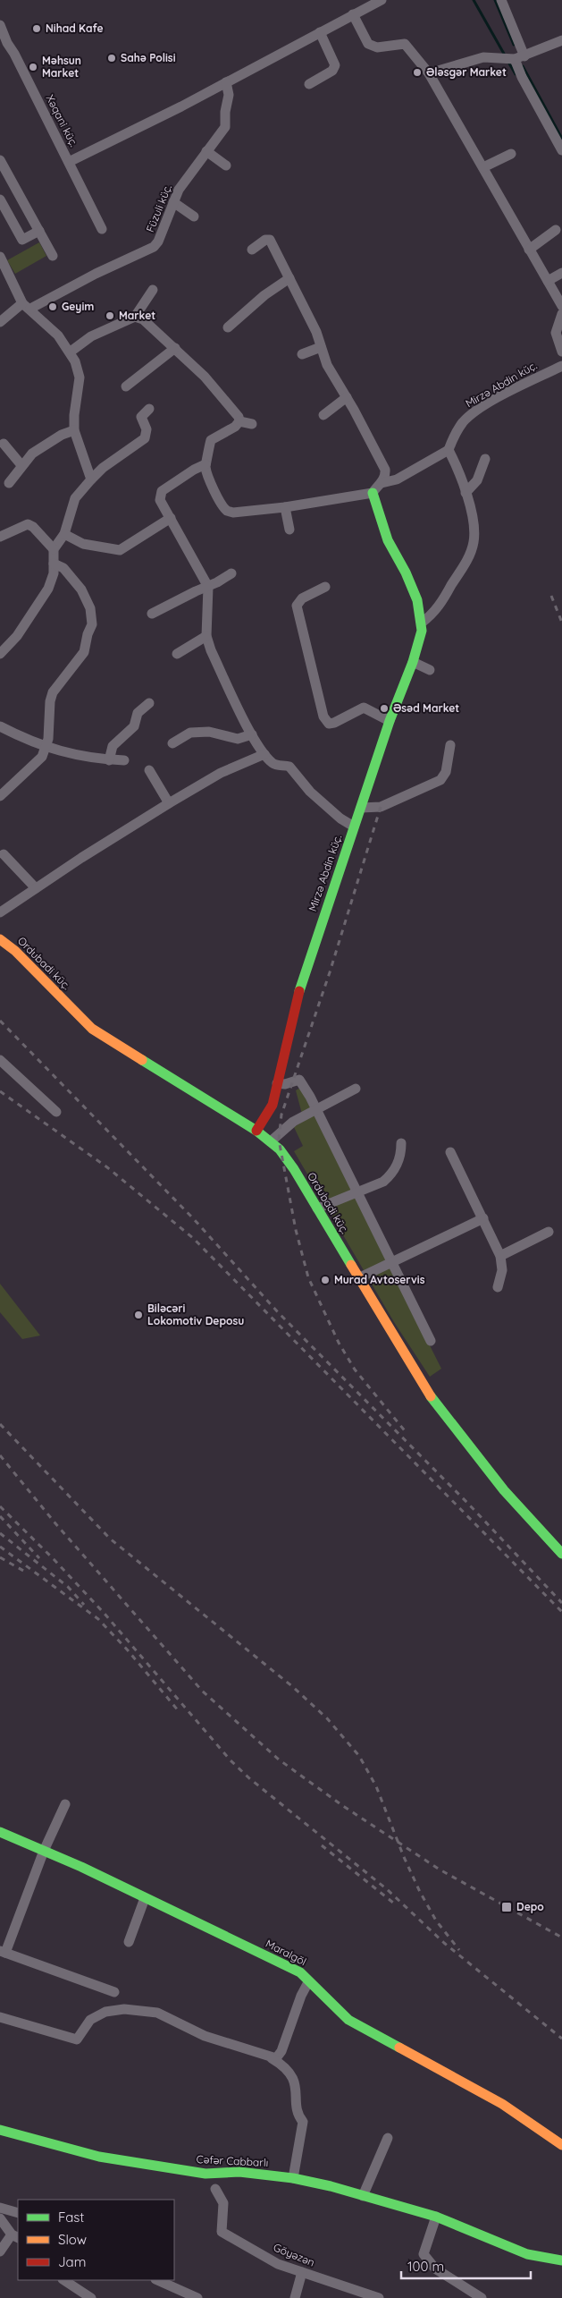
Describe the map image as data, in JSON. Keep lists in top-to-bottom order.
{
  "streets": {
    "street": [
      "Xəqani küç.",
      "Füzuli küç.",
      "Mirzə Abdin küç.",
      "Ordubadi küç.",
      "Maralgöl",
      "Cəfər Cabbarlı",
      "Göyəzən"
    ]
  },
  "crossings": [
    ["Mirzə Abdin küç.", "Ordubadi küç."]
  ],
  "places": {
    "other": [
      "Nihad Kafe",
      "Sahə Polisi",
      "Məhsun Market",
      "Ələsgər Market",
      "Geyim",
      "Market",
      "Əsəd Market",
      "Murad Avtoservis",
      "Biləcəri Lokomotiv Deposu"
    ],
    "transit": ["Depo"]
  },
  "legend": ["Fast", "Slow", "Jam"],
  "scale_bar": "100 m"
}
